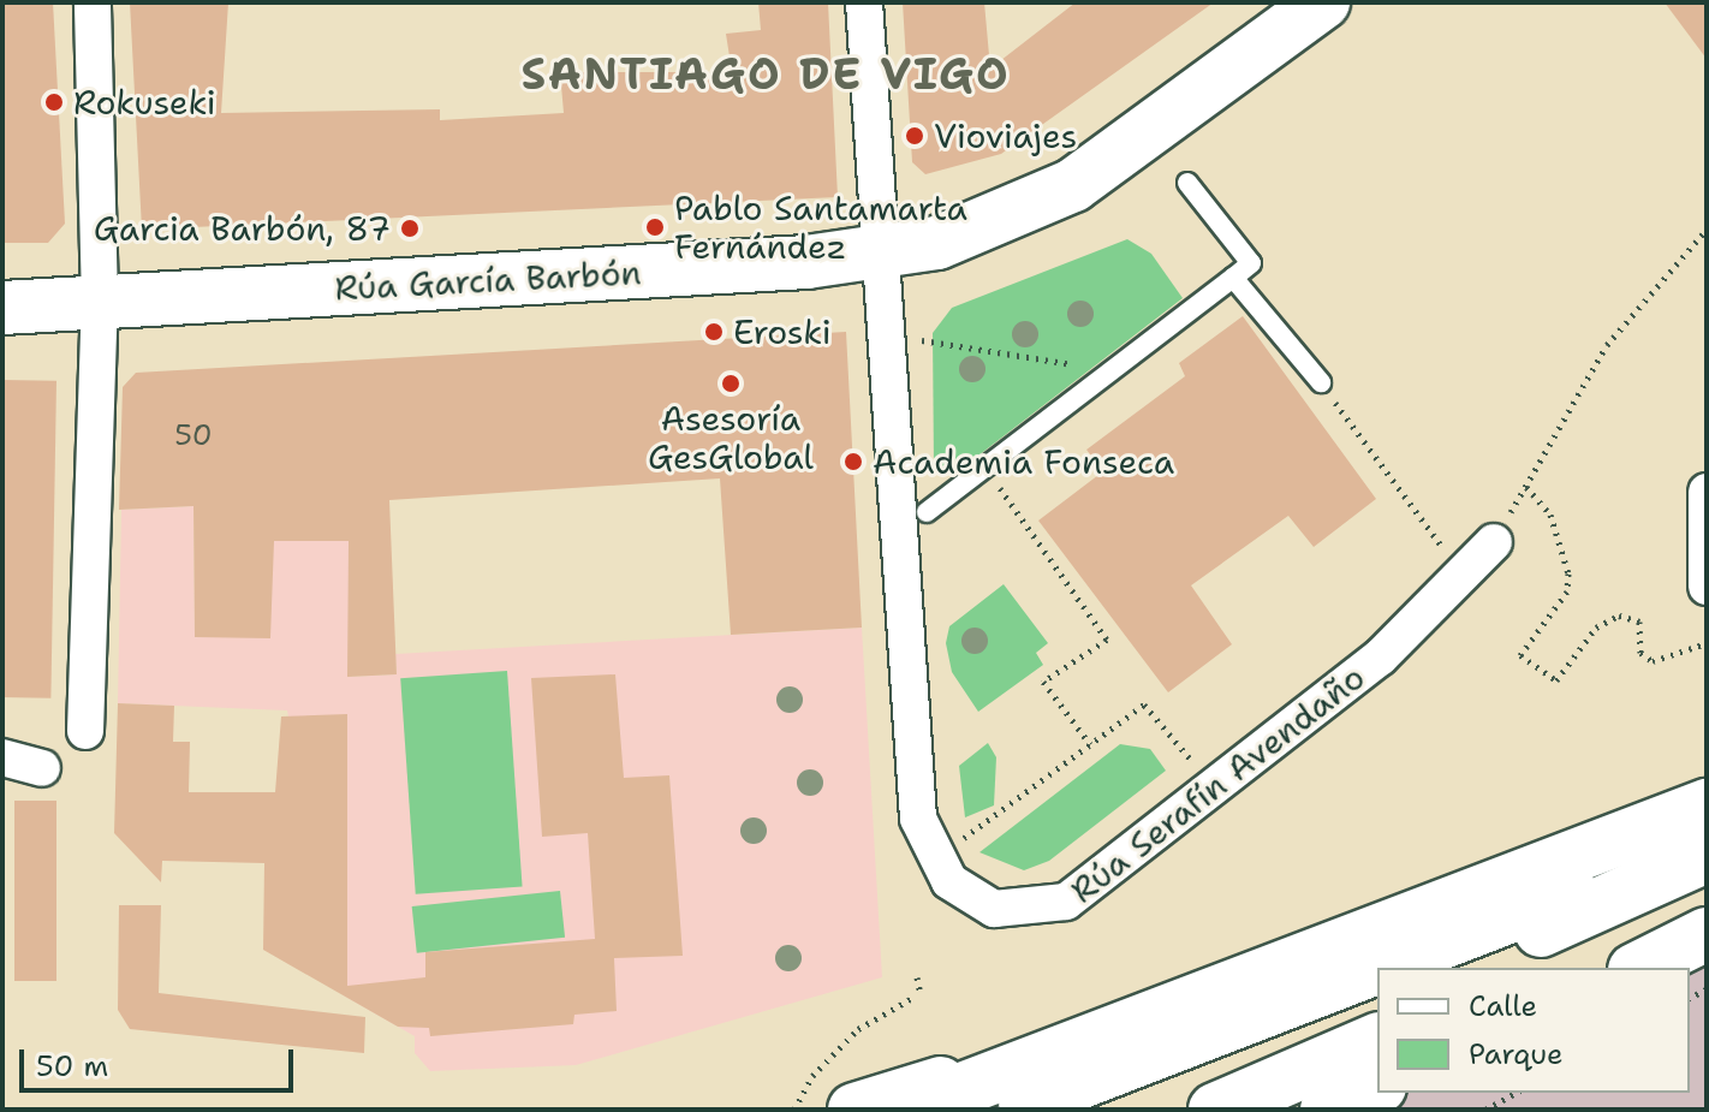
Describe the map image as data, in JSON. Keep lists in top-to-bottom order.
{
  "streets": {
    "main road": ["Rúa García Barbón"],
    "street": ["Rúa Serafín Avendaño"]
  },
  "crossings": [
    ["Rúa García Barbón", "Rúa Serafín Avendaño"]
  ],
  "districts": ["SANTIAGO DE VIGO"],
  "places": [
    "Rokuseki",
    "Vioviajes",
    "Pablo Santamarta Fernández",
    "Garcia Barbón, 87",
    "Eroski",
    "Asesoría GesGlobal",
    "Academia Fonseca"
  ],
  "house_numbers": ["50"],
  "legend": ["Calle", "Parque"],
  "scale_bar": "50 m"
}
